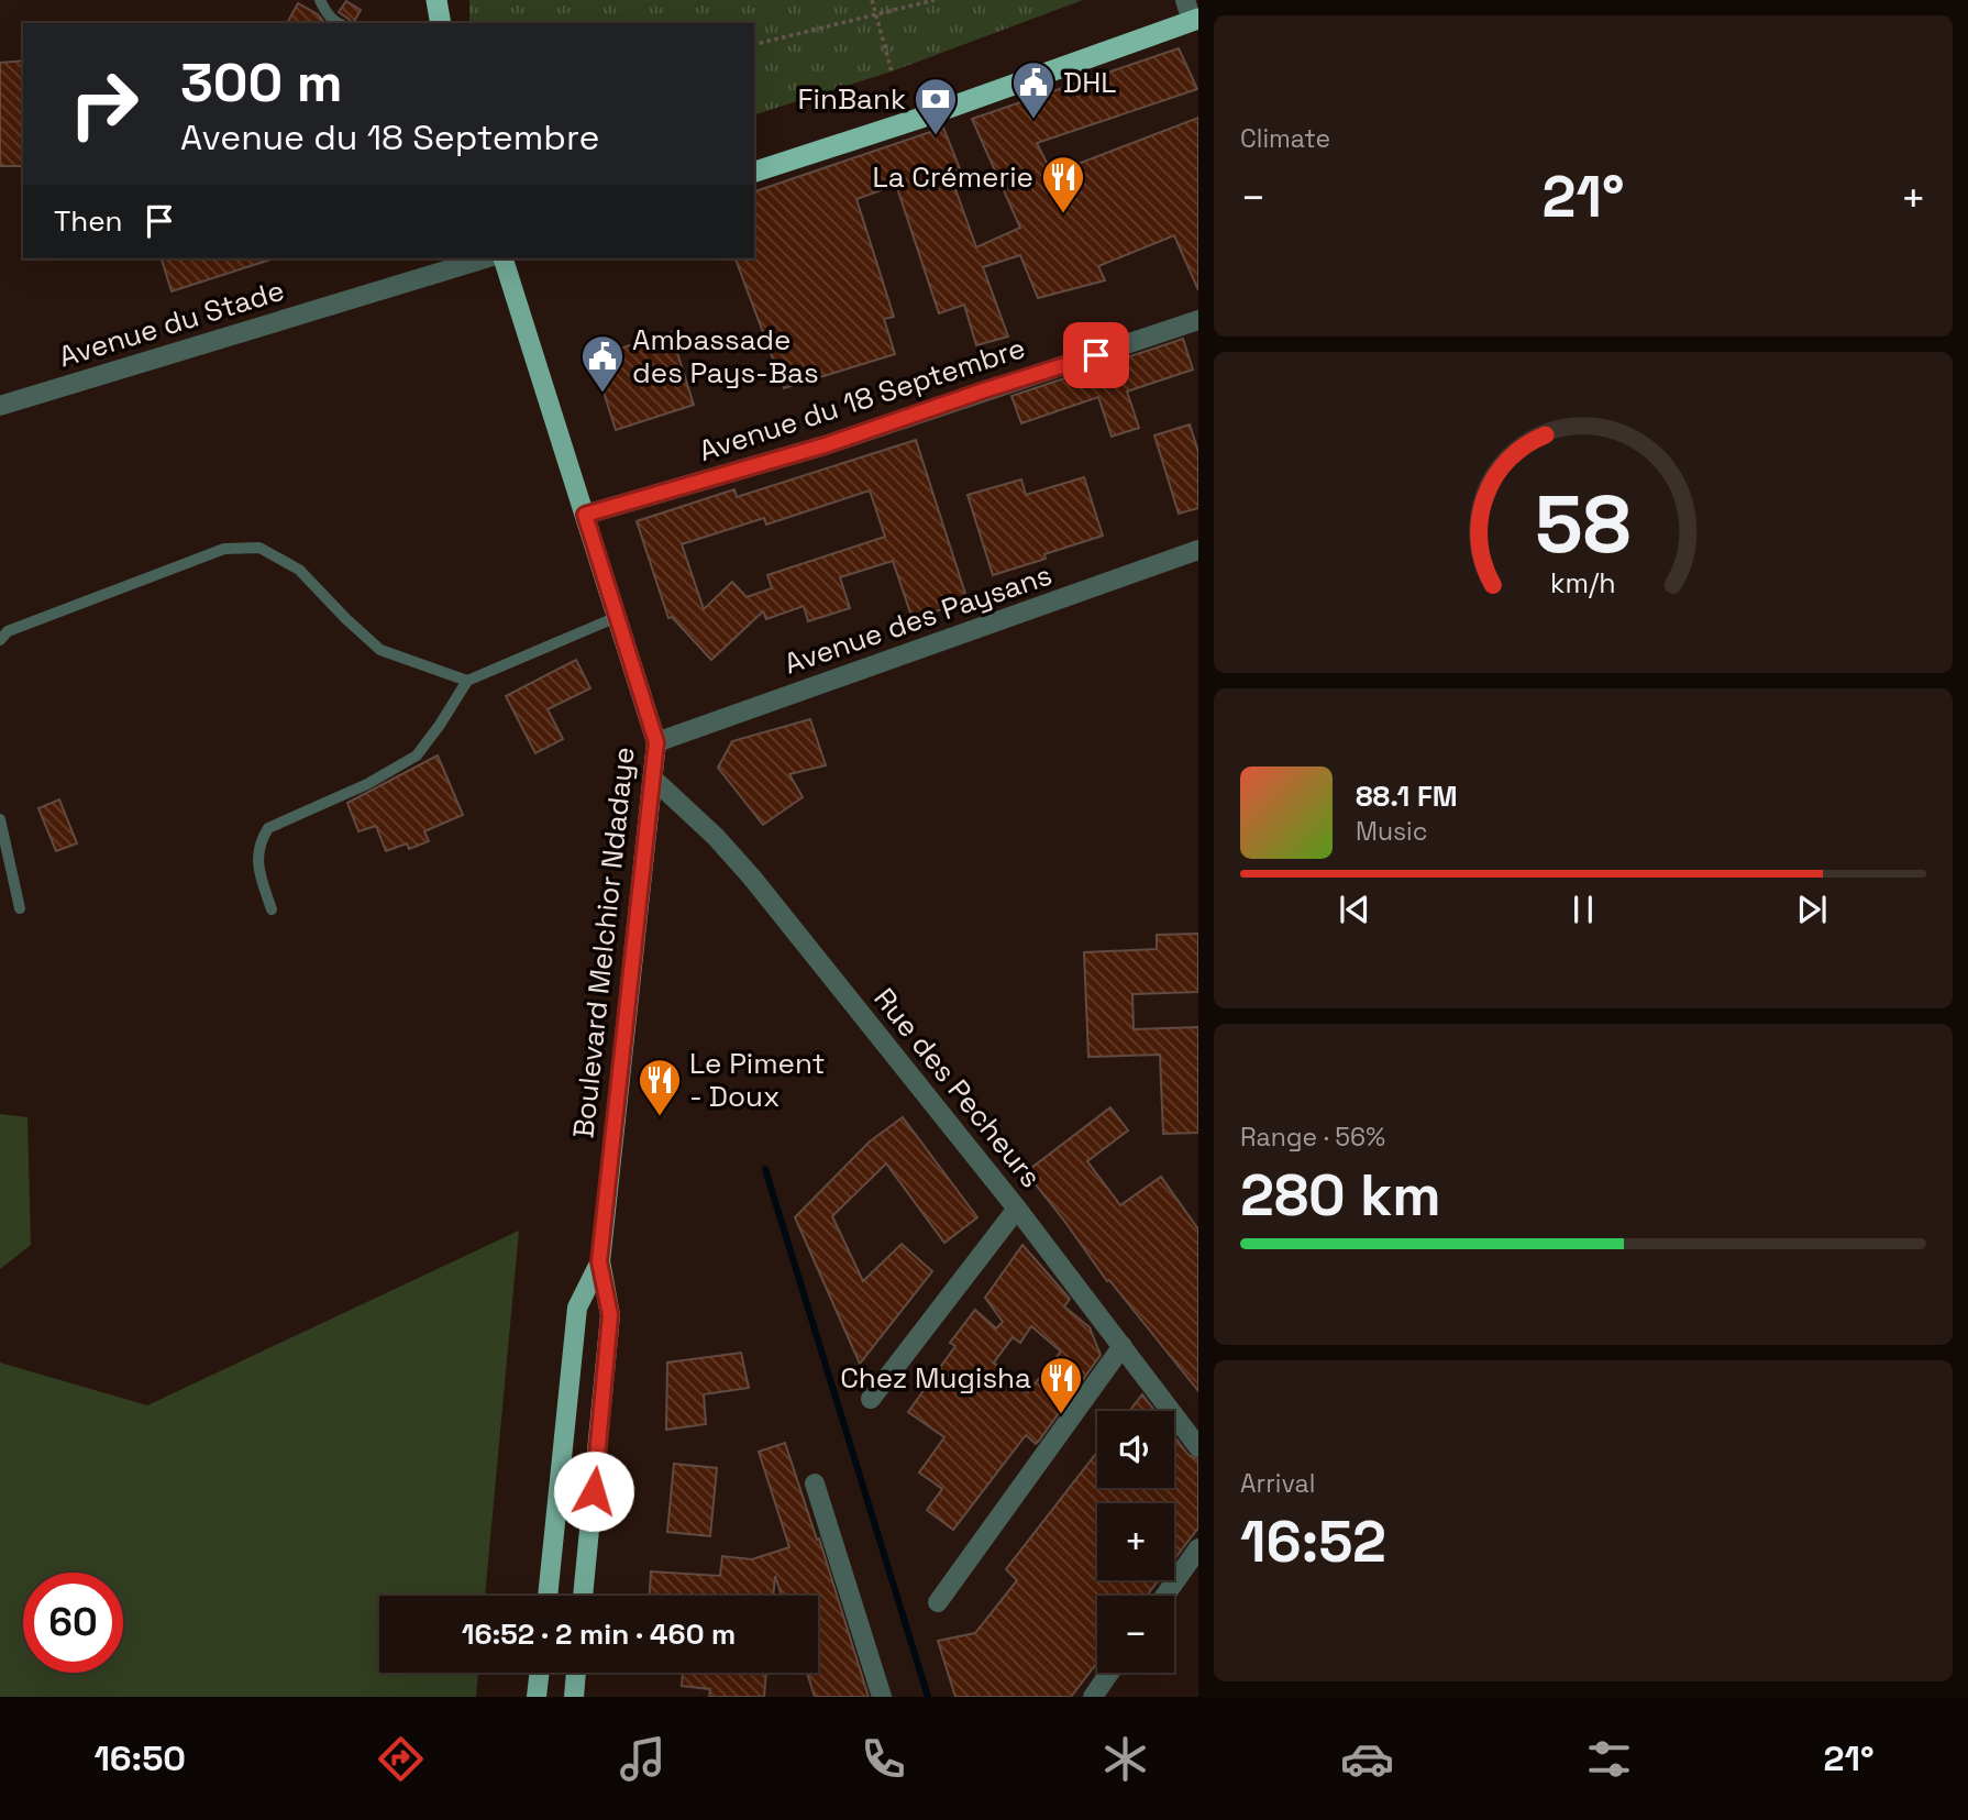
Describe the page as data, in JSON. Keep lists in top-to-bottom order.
{
  "streets": {
    "main road": ["Boulevard Melchior Ndadaye"],
    "street": [
      "Avenue du Stade",
      "Avenue du 18 Septembre",
      "Avenue des Paysans",
      "Rue des Pecheurs"
    ]
  },
  "crossings": [
    ["Avenue du 18 Septembre", "Boulevard Melchior Ndadaye"],
    ["Avenue des Paysans", "Boulevard Melchior Ndadaye"],
    ["Boulevard Melchior Ndadaye", "Rue des Pecheurs"]
  ],
  "places": {
    "public building": ["DHL", "Ambassade des Pays-Bas"],
    "bank": ["FinBank"],
    "restaurant": ["La Crémerie", "Le Piment - Doux", "Chez Mugisha"]
  },
  "page": {
    "tile": [
      "Climate",
      ["Range · 56%", "280 km"],
      ["Arrival", "16:52"]
    ],
    "turn": ["300 m", "Avenue du 18 Septembre"],
    "heat": ["−", "21°", "+"],
    "then": "Then",
    "song": ["88.1 FM", "Music"],
    "map_buttons": ["+", "−"],
    "limit": "60",
    "trip": "16:52 · 2 min · 460 m",
    "tabs": ["16:50", "21°"],
    "gauge": ["58", "km/h"]
  }
}
